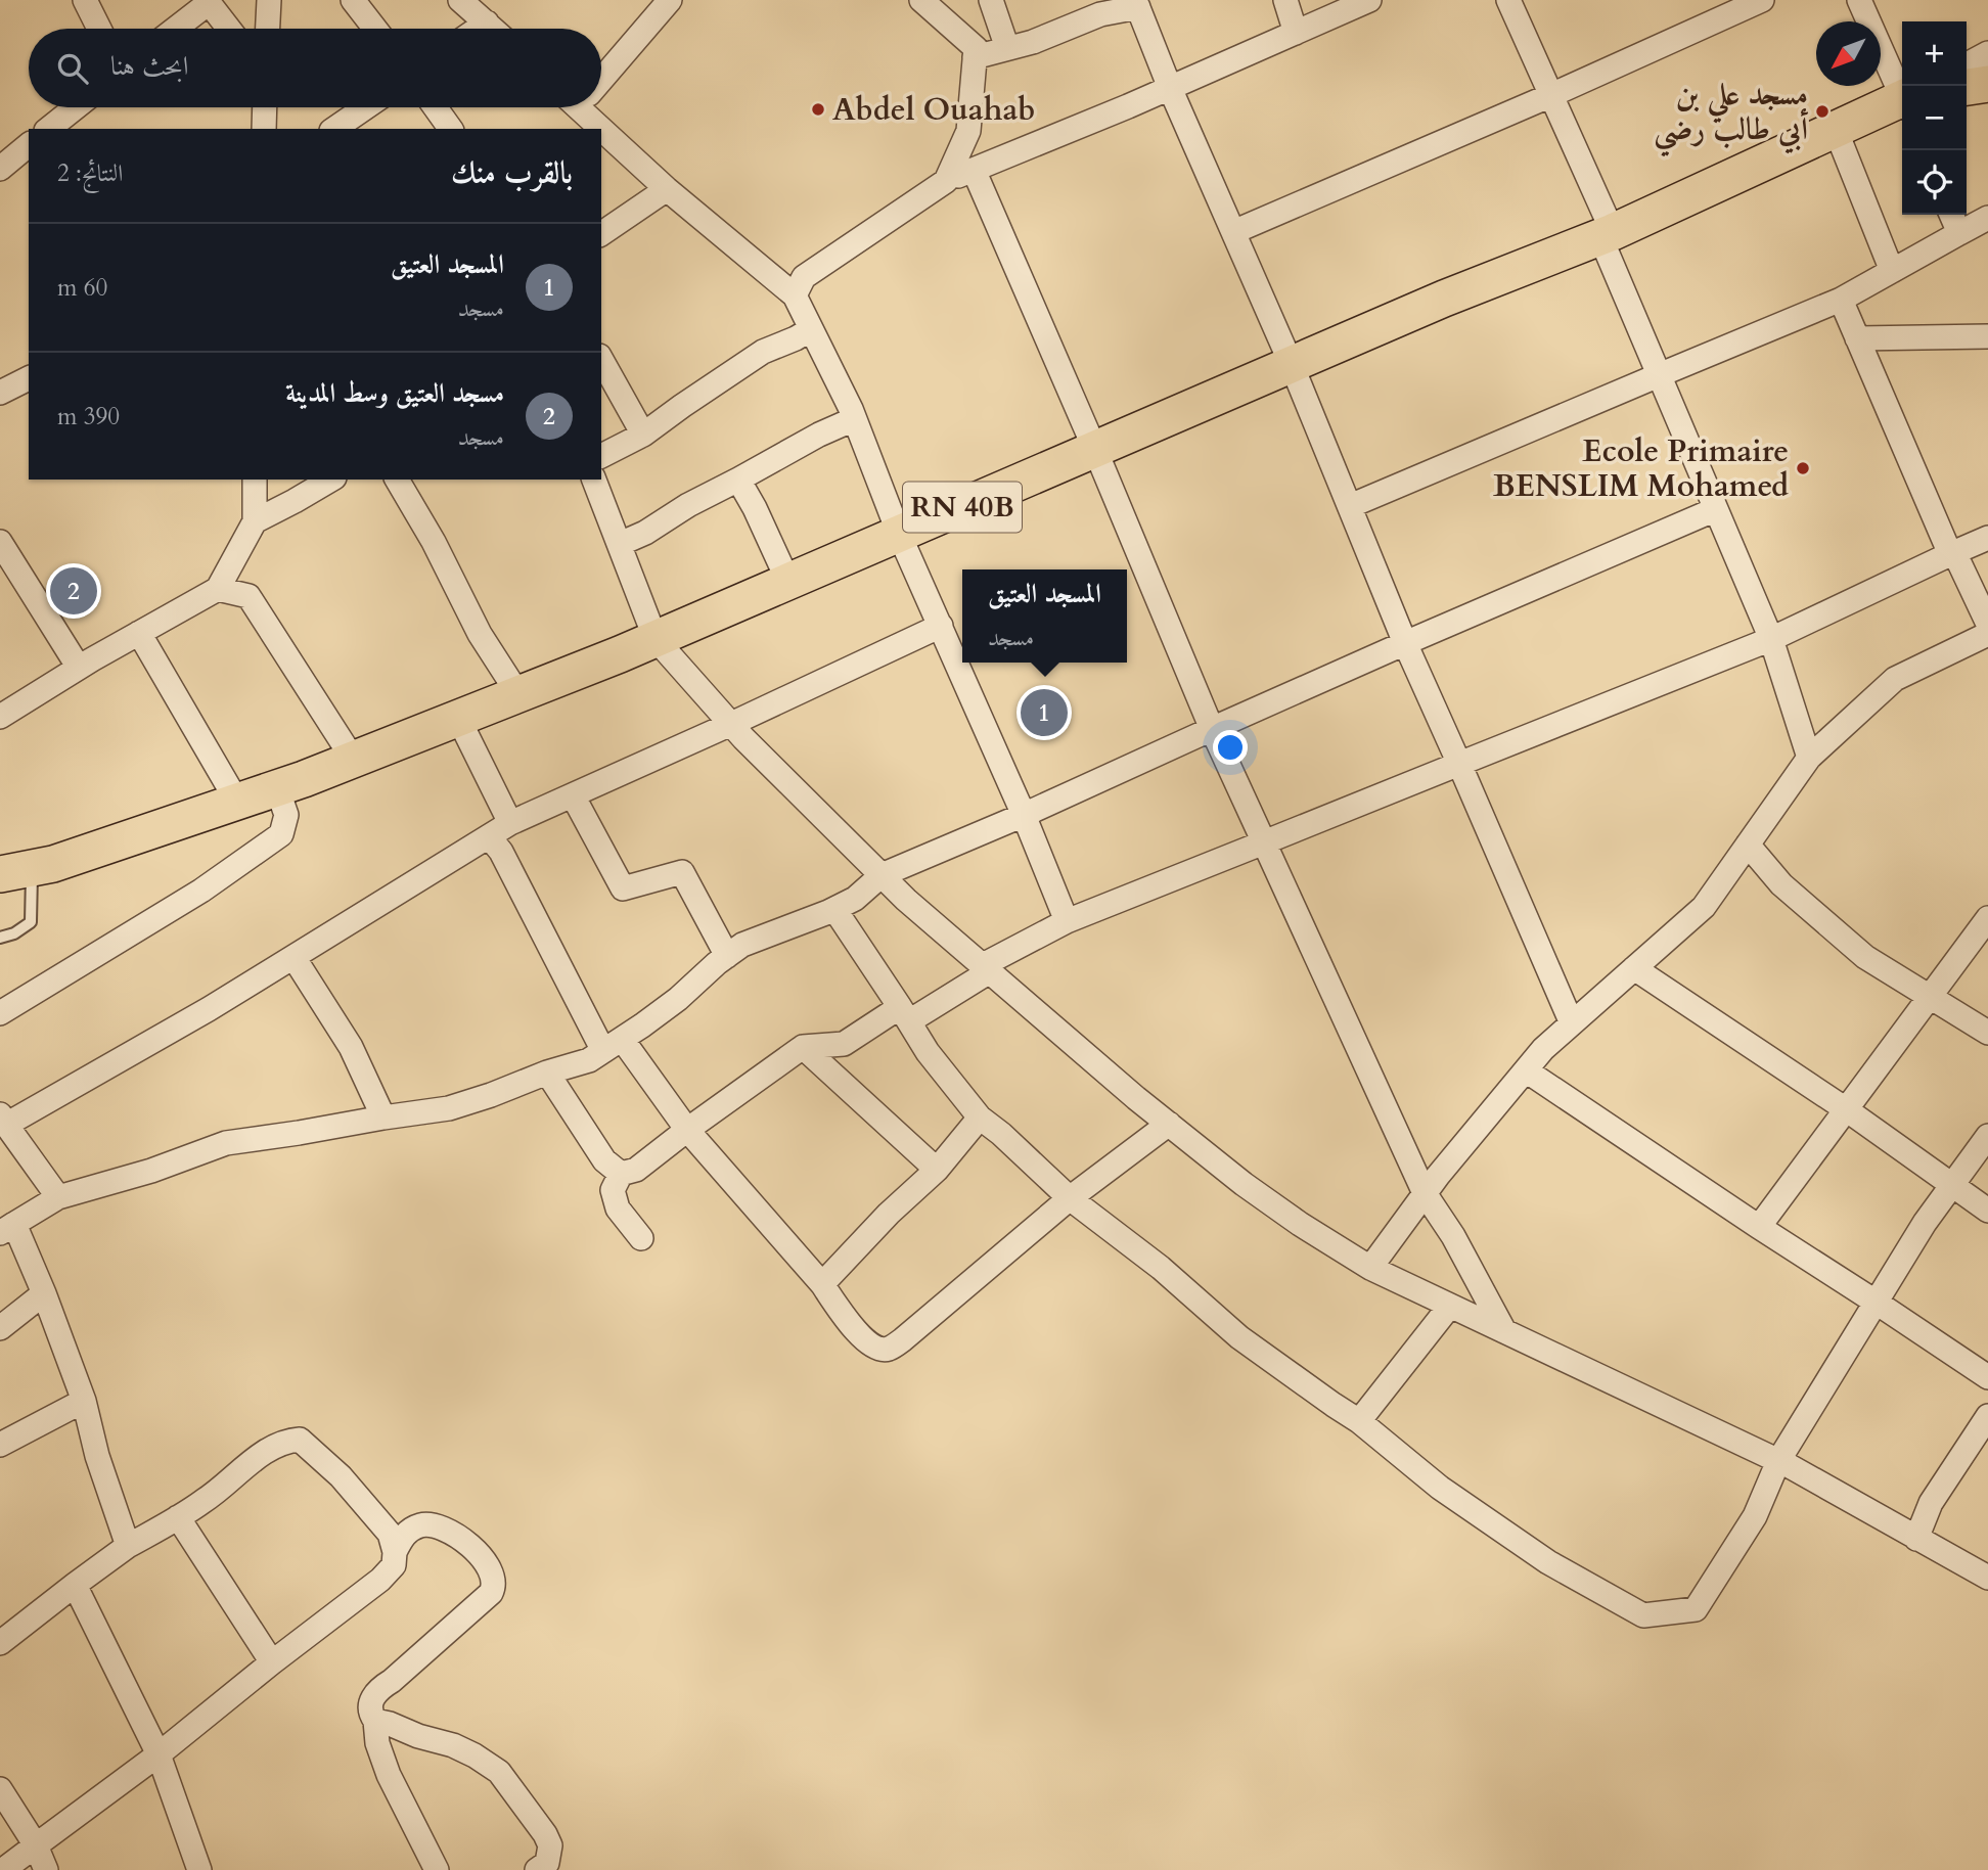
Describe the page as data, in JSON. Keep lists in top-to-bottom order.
{
  "streets": {
    "main road": ["RN 40B"]
  },
  "places": ["Abdel Ouahab", "مسجد علي بن أبي طالب رضي", "Ecole Primaire BENSLIM Mohamed"],
  "north": "bottom left",
  "page": {
    "map_buttons": ["+", "−"],
    "search": "ابحث هنا",
    "heading": ["بالقرب منك", "النتائج: 2"],
    "list": [
      {
        "mark": "1",
        "name": "المسجد العتيق",
        "note": "مسجد",
        "value": "60 m"
      },
      {
        "mark": "2",
        "name": "مسجد العتيق وسط المدينة",
        "note": "مسجد",
        "value": "390 m"
      }
    ],
    "pins": ["2", "1"],
    "popup": ["المسجد العتيق", "مسجد"]
  }
}
